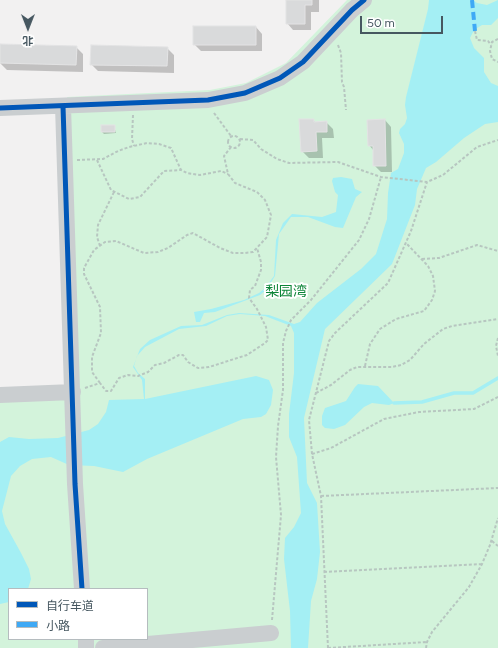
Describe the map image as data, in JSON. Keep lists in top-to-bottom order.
{
  "parks": ["梨园湾"],
  "legend": ["自行车道", "小路"],
  "scale_bar": "50 m",
  "north": "bottom"
}
